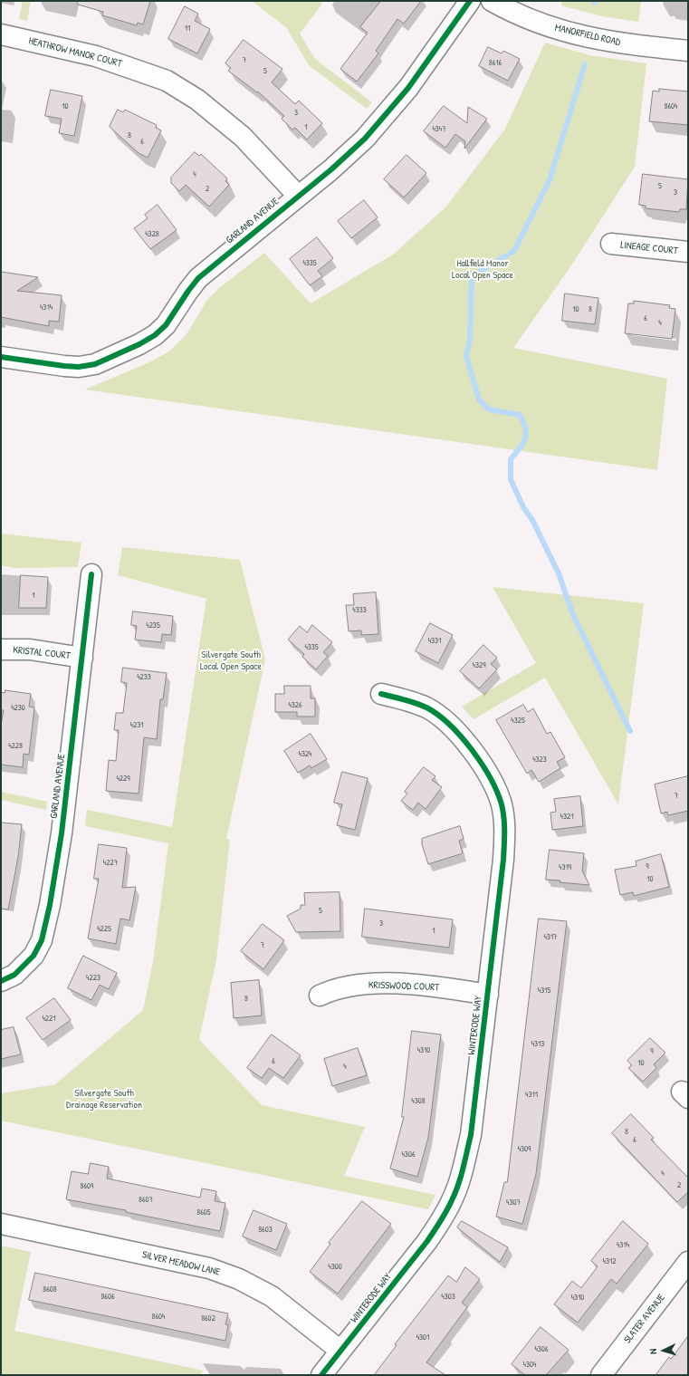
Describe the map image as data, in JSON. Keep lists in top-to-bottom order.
{
  "streets": {
    "street": [
      "MANORFIELD ROAD",
      "HEATHROW MANOR COURT",
      "GARLAND AVENUE",
      "LINEAGE COURT",
      "KRISTAL COURT",
      "KRISSWOOD COURT",
      "WINTERODE WAY",
      "SILVER MEADOW LANE",
      "SLATER AVENUE"
    ]
  },
  "crossings": [
    ["HEATHROW MANOR COURT", "GARLAND AVENUE"],
    ["GARLAND AVENUE", "KRISTAL COURT"],
    ["KRISSWOOD COURT", "WINTERODE WAY"],
    ["WINTERODE WAY", "SILVER MEADOW LANE"]
  ],
  "parks": ["Hallfield Manor Local Open Space", "Silvergate South Local Open Space", "Silvergate South Drainage Reservation"],
  "house_numbers": [
    "11",
    "7",
    "8616",
    "5",
    "10",
    "8604",
    "3",
    "1",
    "4347",
    "8",
    "6",
    "4",
    "5",
    "2",
    "3",
    "4328",
    "4335",
    "4314",
    "10",
    "8",
    "6",
    "4",
    "1",
    "4333",
    "4235",
    "4331",
    "4335",
    "4329",
    "4233",
    "4326",
    "4230",
    "4325",
    "4231",
    "4228",
    "4324",
    "4323",
    "4229",
    "7",
    "4321",
    "4227",
    "9",
    "4319",
    "10",
    "5",
    "3",
    "4225",
    "1",
    "4317",
    "7",
    "4223",
    "4315",
    "8",
    "4221",
    "4313",
    "4310",
    "9",
    "6",
    "10",
    "4",
    "4311",
    "4308",
    "8",
    "6",
    "4309",
    "4306",
    "4",
    "2",
    "8609",
    "8607",
    "4307",
    "8605",
    "8603",
    "4314",
    "4312",
    "4300",
    "8608",
    "8606",
    "4303",
    "4310",
    "8604",
    "8602",
    "4301",
    "4306",
    "4304"
  ],
  "north": "left"
}
